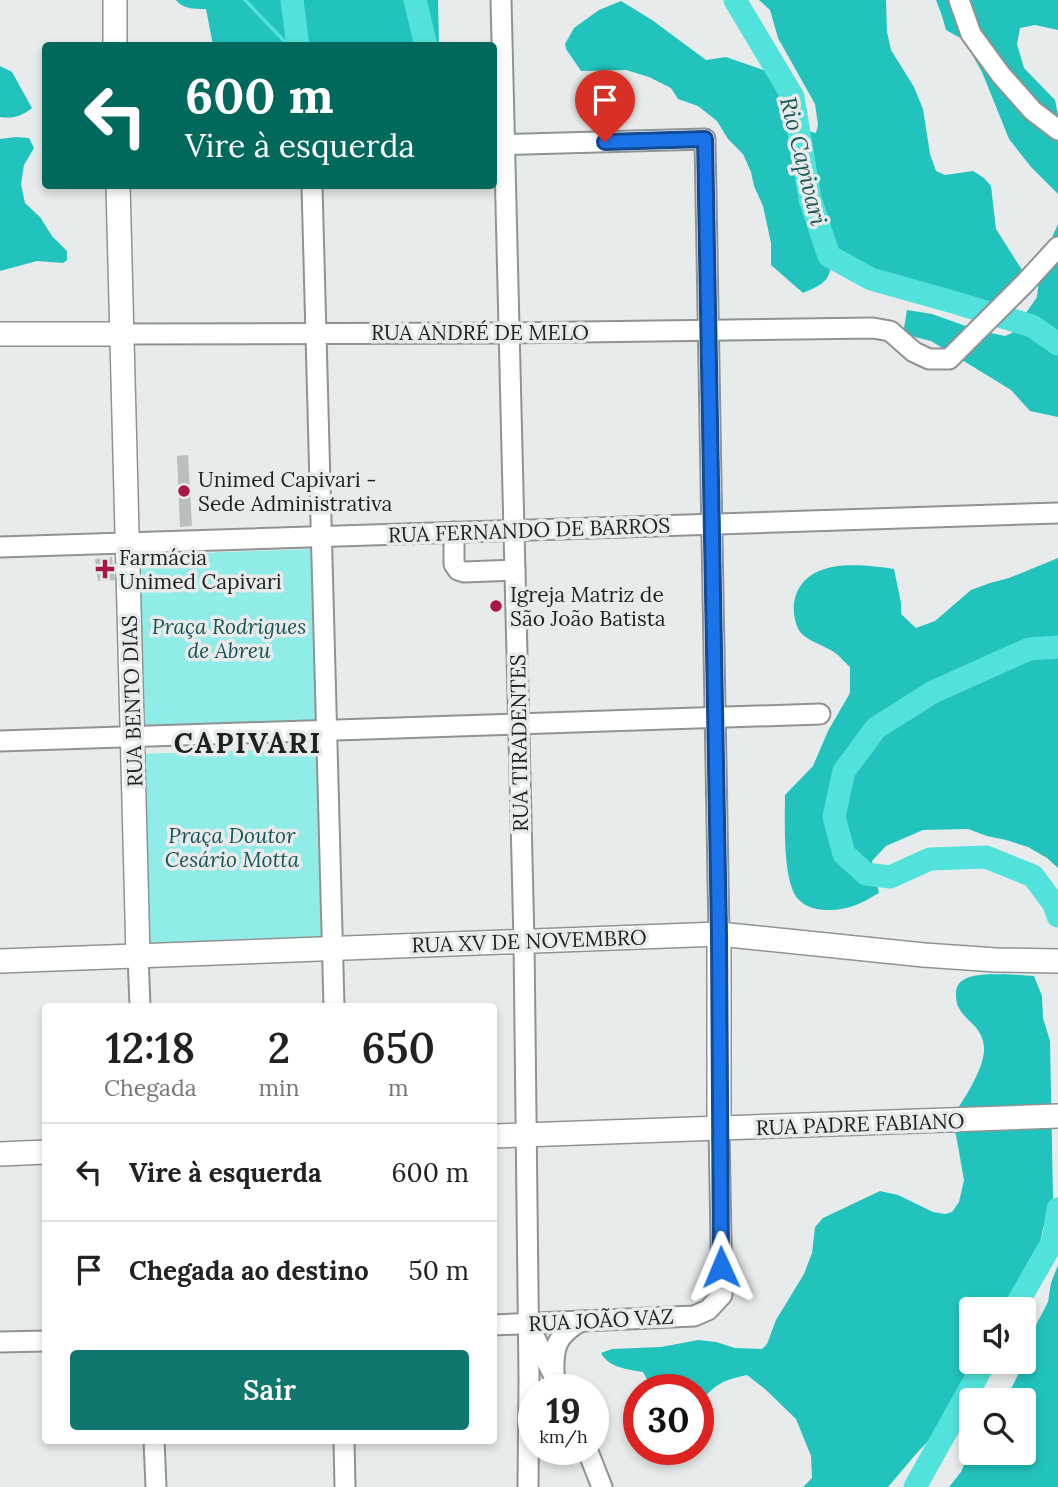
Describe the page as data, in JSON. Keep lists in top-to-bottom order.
{
  "streets": {
    "main road": [
      "RUA ANDRÉ DE MELO",
      "RUA BENTO DIAS",
      "RUA XV DE NOVEMBRO",
      "RUA PADRE FABIANO"
    ],
    "street": ["RUA FERNANDO DE BARROS", "RUA TIRADENTES", "RUA JOÃO VAZ"]
  },
  "crossings": [
    ["RUA ANDRÉ DE MELO", "RUA BENTO DIAS"],
    ["RUA ANDRÉ DE MELO", "RUA TIRADENTES"],
    ["RUA FERNANDO DE BARROS", "RUA BENTO DIAS"],
    ["RUA FERNANDO DE BARROS", "RUA TIRADENTES"],
    ["RUA BENTO DIAS", "RUA XV DE NOVEMBRO"],
    ["RUA TIRADENTES", "RUA XV DE NOVEMBRO"],
    ["RUA TIRADENTES", "RUA PADRE FABIANO"],
    ["RUA TIRADENTES", "RUA JOÃO VAZ"],
    ["RUA PADRE FABIANO", "RUA JOÃO VAZ"]
  ],
  "districts": ["CAPIVARI"],
  "water": ["Rio Capivari"],
  "parks": ["Praça Rodrigues de Abreu", "Praça Doutor Cesário Motta"],
  "places": {
    "other": ["Unimed Capivari - Sede Administrativa", "Igreja Matriz de São João Batista"],
    "health": ["Farmácia Unimed Capivari"]
  },
  "page": {
    "turn": ["600 m", "Vire à esquerda"],
    "eta": [
      "12:18",
      "Chegada",
      "2",
      "min",
      "650",
      "m"
    ],
    "list": [
      {
        "name": "Vire à esquerda",
        "value": "600 m"
      },
      {
        "name": "Chegada ao destino",
        "value": "50 m"
      }
    ],
    "buttons": "Sair",
    "speed": "19 km/h",
    "limit": "30"
  }
}
